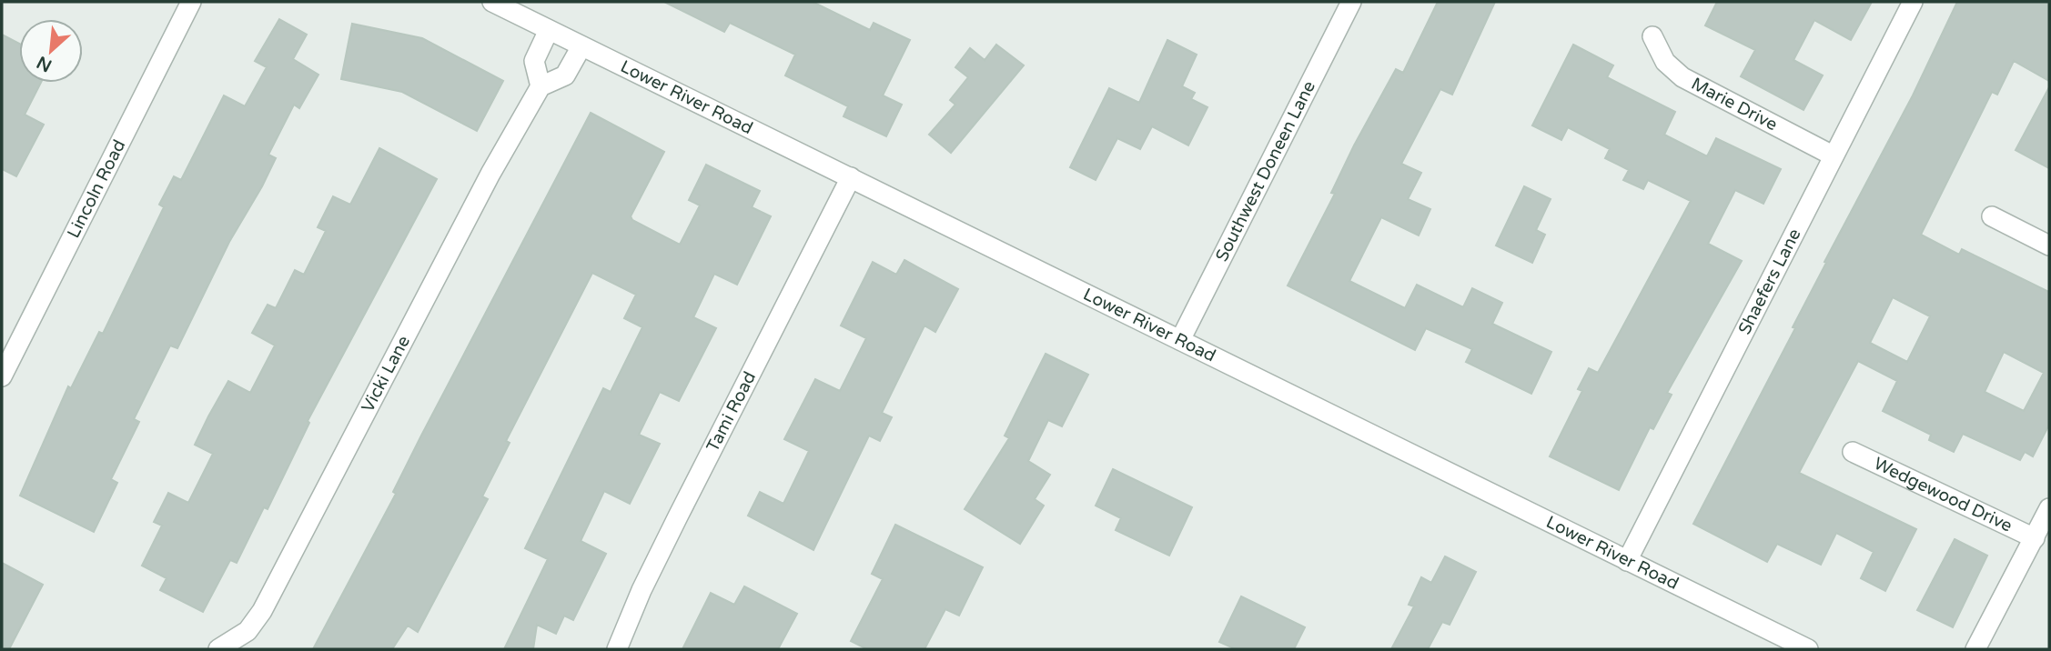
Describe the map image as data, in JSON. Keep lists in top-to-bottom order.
{
  "streets": {
    "street": [
      "Lower River Road",
      "Marie Drive",
      "Southwest Doneen Lane",
      "Lincoln Road",
      "Shaefers Lane",
      "Vicki Lane",
      "Tami Road",
      "Wedgewood Drive"
    ]
  },
  "crossings": [
    ["Lower River Road", "Southwest Doneen Lane"],
    ["Lower River Road", "Shaefers Lane"],
    ["Lower River Road", "Tami Road"],
    ["Marie Drive", "Shaefers Lane"]
  ],
  "north": "bottom left"
}
